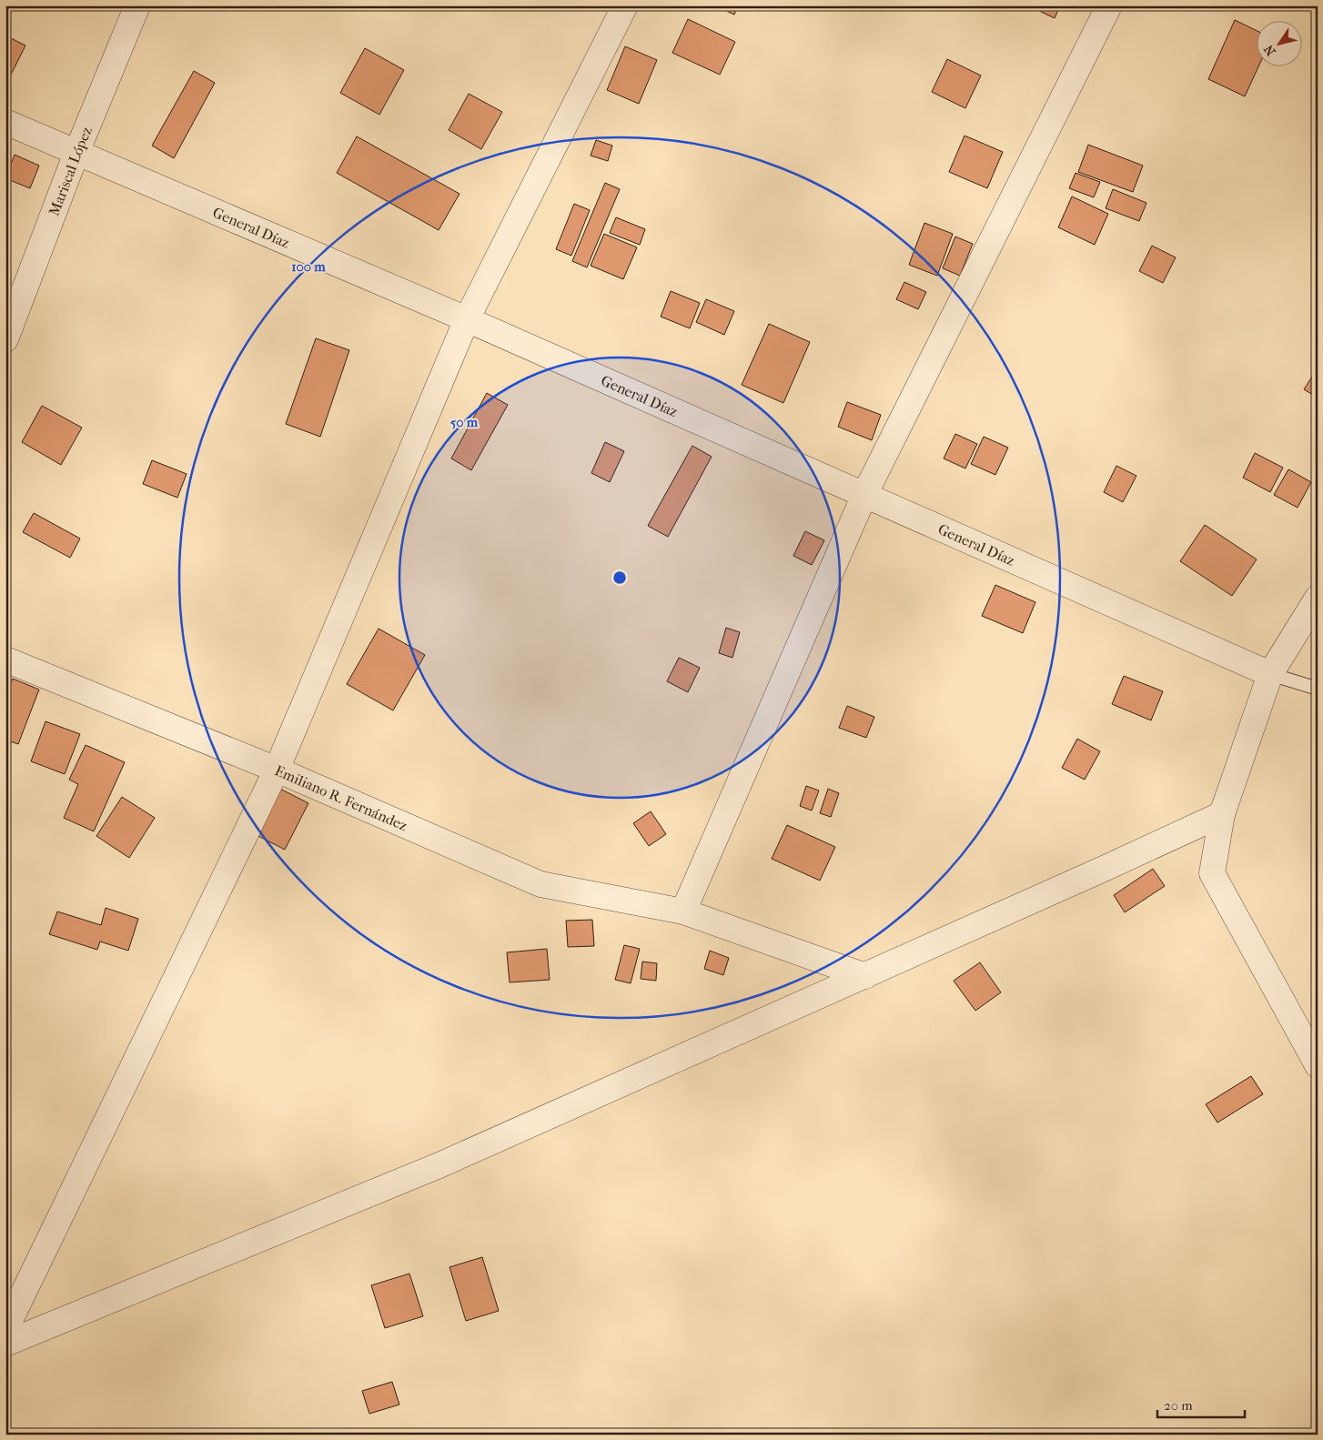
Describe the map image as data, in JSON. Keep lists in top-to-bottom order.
{
  "streets": {
    "street": ["Mariscal López", "General Díaz", "Emiliano R. Fernández"]
  },
  "crossings": [
    ["Mariscal López", "General Díaz"]
  ],
  "scale_bar": "20 m",
  "north": "bottom left",
  "rings": ["100 m", "50 m"]
}
